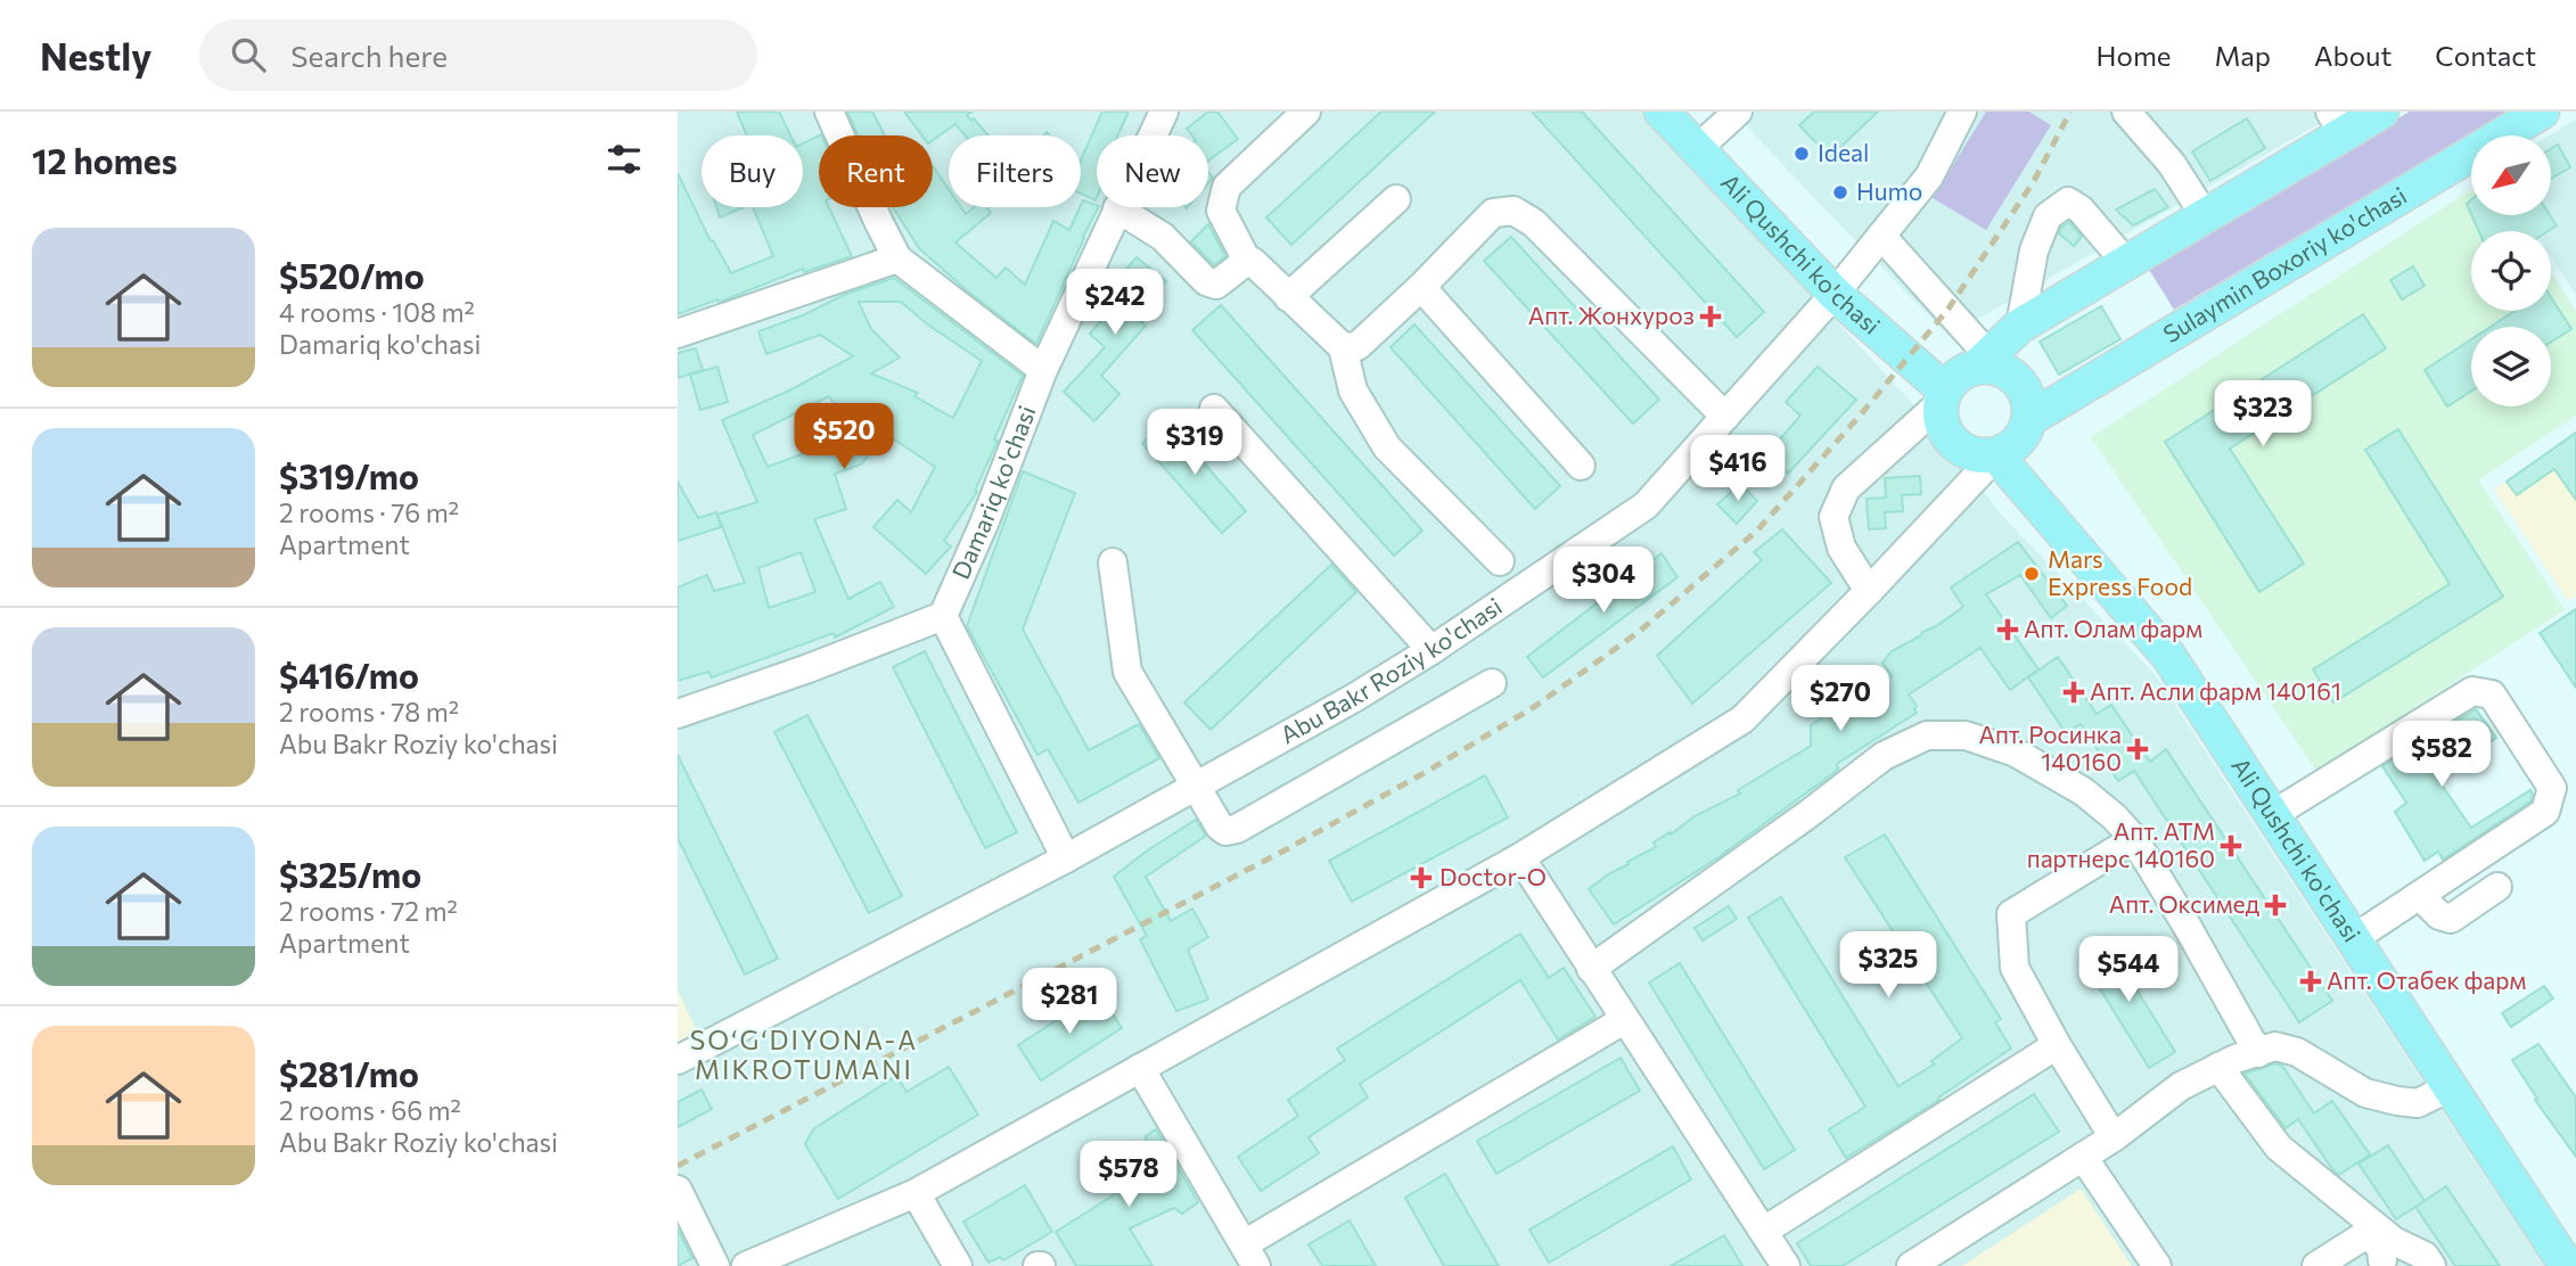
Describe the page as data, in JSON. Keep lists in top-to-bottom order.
{
  "streets": {
    "main road": ["Ali Qushchi ko'chasi", "Sulaymin Boxoriy ko'chasi"],
    "street": ["Damariq ko'chasi", "Abu Bakr Roziy ko'chasi"]
  },
  "crossings": [
    ["Ali Qushchi ko'chasi", "Sulaymin Boxoriy ko'chasi"],
    ["Ali Qushchi ko'chasi", "Abu Bakr Roziy ko'chasi"]
  ],
  "districts": ["SO‘G‘DIYONA-А MIKROTUMANI"],
  "places": {
    "other": ["Ideal", "Humo", "Mars Express Food"],
    "health": [
      "Апт. Жонхуроз",
      "Апт. Олам фарм",
      "Апт. Асли фарм 140161",
      "Апт. Росинка 140160",
      "Апт. АТМ партнерс 140160",
      "Doctor-O",
      "Апт. Оксимед",
      "Апт. Отабек фарм"
    ]
  },
  "north": "bottom left",
  "page": {
    "header": "Nestly",
    "search": "Search here",
    "nav": [
      "Home",
      "Map",
      "About",
      "Contact"
    ],
    "heading": "12 homes",
    "chip": [
      "Buy",
      "Rent",
      "Filters",
      "New"
    ],
    "list": [
      {
        "name": "$520/mo",
        "note": "4 rooms · 108 m² · Damariq ko'chasi"
      },
      {
        "name": "$319/mo",
        "note": "2 rooms · 76 m² · Apartment"
      },
      {
        "name": "$416/mo",
        "note": "2 rooms · 78 m² · Abu Bakr Roziy ko'chasi"
      },
      {
        "name": "$325/mo",
        "note": "2 rooms · 72 m² · Apartment"
      },
      {
        "name": "$281/mo",
        "note": "2 rooms · 66 m² · Abu Bakr Roziy ko'chasi"
      }
    ],
    "price": [
      "$242",
      "$323",
      "$520",
      "$319",
      "$416",
      "$304",
      "$270",
      "$582",
      "$325",
      "$544",
      "$281",
      "$578"
    ]
  }
}
